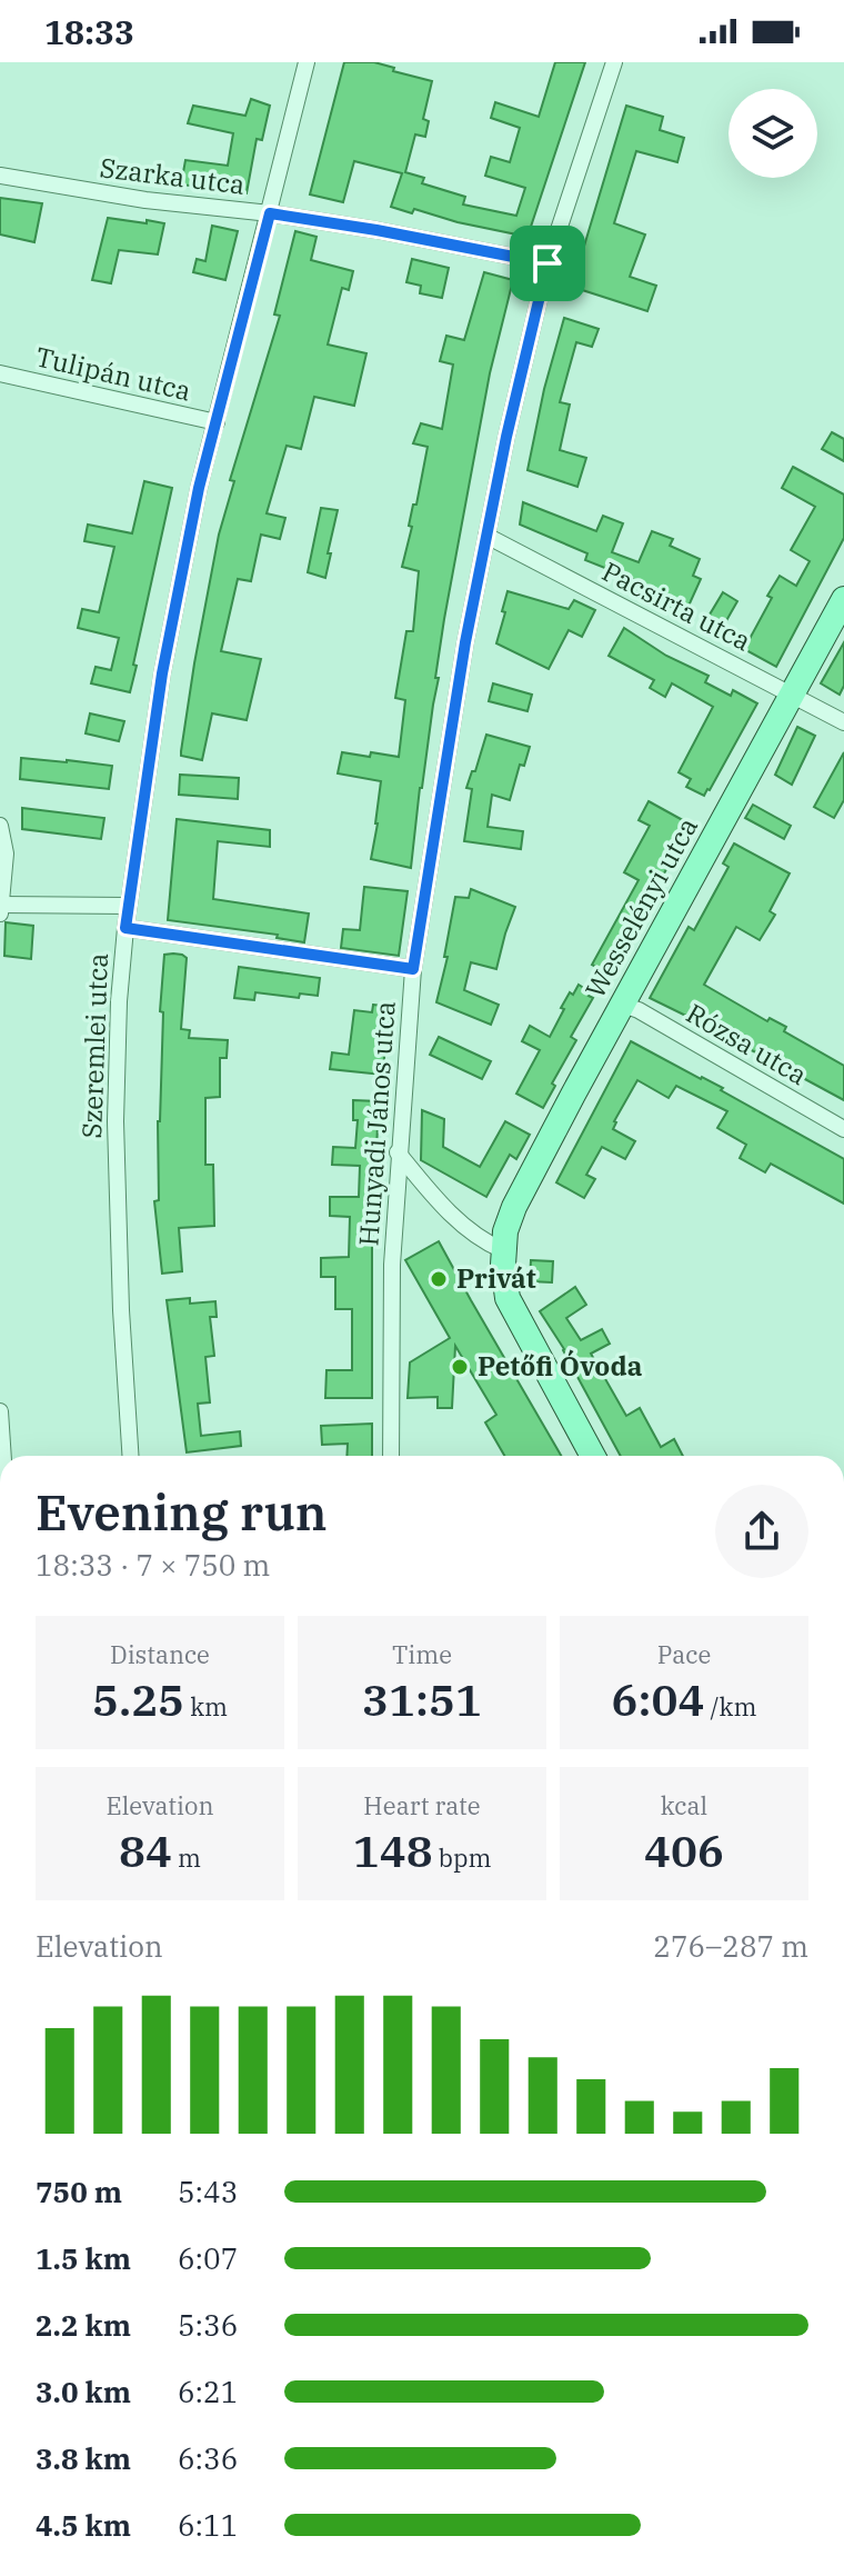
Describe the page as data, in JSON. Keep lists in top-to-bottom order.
{
  "streets": {
    "main road": ["Wesselényi utca"],
    "street": [
      "Szarka utca",
      "Tulipán utca",
      "Pacsirta utca",
      "Rózsa utca",
      "Szeremlei utca",
      "Hunyadi János utca"
    ]
  },
  "crossings": [
    ["Szarka utca", "Szeremlei utca"],
    ["Szarka utca", "Hunyadi János utca"],
    ["Tulipán utca", "Szeremlei utca"],
    ["Pacsirta utca", "Wesselényi utca"],
    ["Pacsirta utca", "Hunyadi János utca"],
    ["Wesselényi utca", "Rózsa utca"]
  ],
  "places": ["Privát", "Petőfi Óvoda"],
  "page": {
    "status": "18:33",
    "heading": ["Evening run", "18:33 · 7 × 750 m"],
    "stats": [
      ["Distance", "5.25 km"],
      ["Time", "31:51"],
      ["Pace", "6:04 /km"],
      ["Elevation", "84 m"],
      ["Heart rate", "148 bpm"],
      ["kcal", "406"]
    ],
    "chart": ["Elevation", "276–287 m"],
    "list": [
      {
        "name": "750 m",
        "note": "5:43"
      },
      {
        "name": "1.5 km",
        "note": "6:07"
      },
      {
        "name": "2.2 km",
        "note": "5:36"
      },
      {
        "name": "3.0 km",
        "note": "6:21"
      },
      {
        "name": "3.8 km",
        "note": "6:36"
      },
      {
        "name": "4.5 km",
        "note": "6:11"
      }
    ]
  }
}
